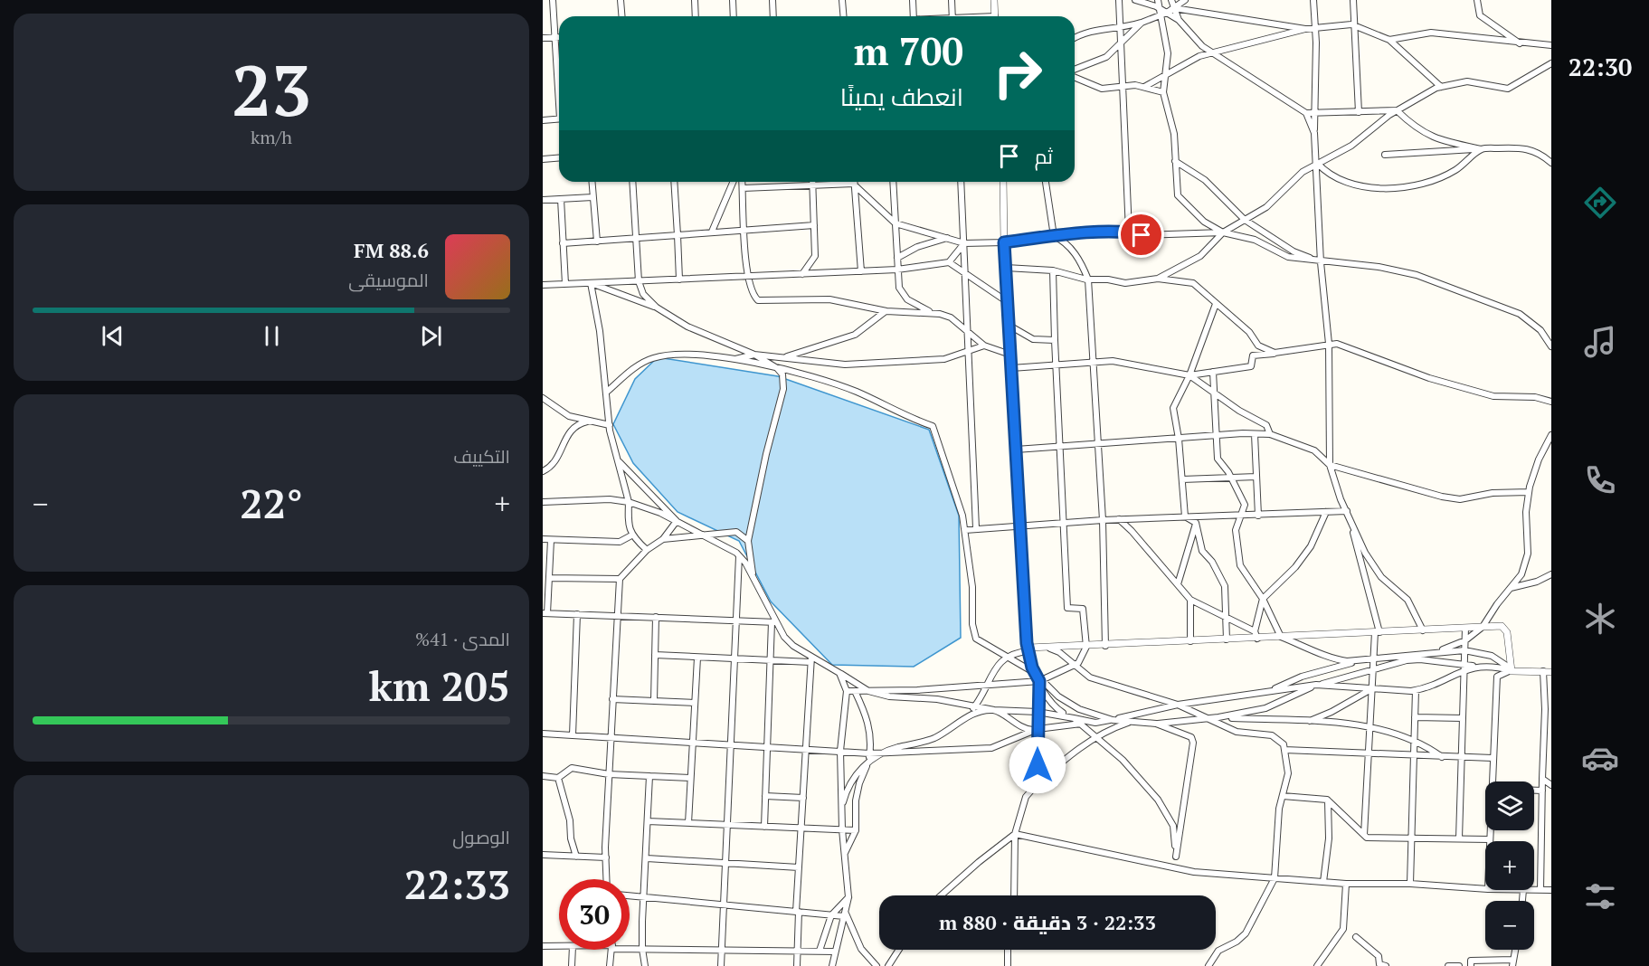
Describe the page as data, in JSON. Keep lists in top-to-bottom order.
{
  "page": {
    "tabs": "22:30",
    "tile": [
      ["23", "km/h"],
      "التكييف",
      ["المدى · 41%", "205 km"],
      ["الوصول", "22:33"]
    ],
    "turn": ["700 m", "انعطف يمينًا"],
    "then": "ثم",
    "song": ["88.6 FM", "الموسيقى"],
    "heat": ["−", "22°", "+"],
    "map_buttons": ["+", "−"],
    "limit": "30",
    "trip": "22:33 · 3 دقيقة · 880 m"
  }
}
